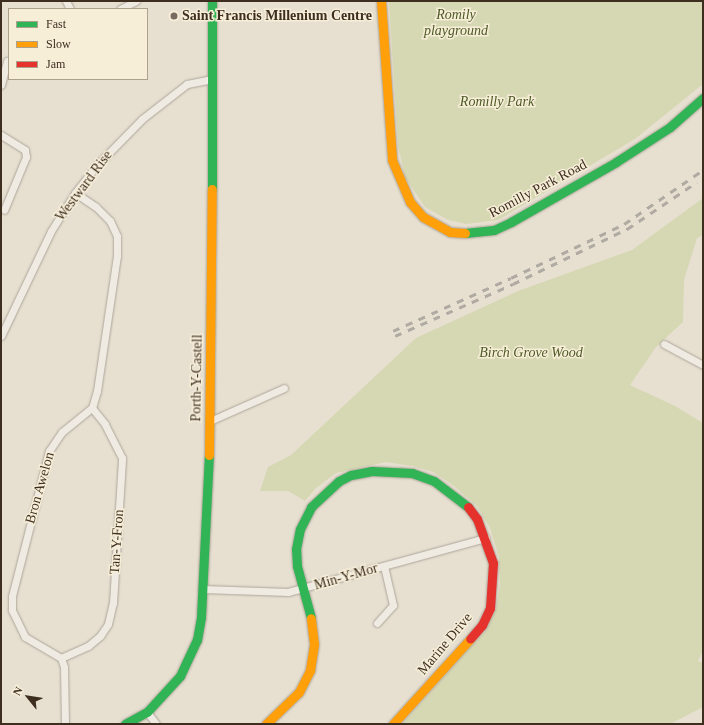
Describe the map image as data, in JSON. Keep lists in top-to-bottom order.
{
  "streets": {
    "street": [
      "Westward Rise",
      "Romilly Park Road",
      "Porth-Y-Castell",
      "Bron Awelon",
      "Tan-Y-Fron",
      "Min-Y-Mor",
      "Marine Drive"
    ]
  },
  "crossings": [
    ["Westward Rise", "Porth-Y-Castell"],
    ["Porth-Y-Castell", "Min-Y-Mor"],
    ["Bron Awelon", "Tan-Y-Fron"],
    ["Min-Y-Mor", "Marine Drive"]
  ],
  "parks": ["Romily playground", "Romilly Park", "Birch Grove Wood"],
  "places": ["Saint Francis Millenium Centre"],
  "legend": ["Fast", "Slow", "Jam"],
  "north": "top left"
}
